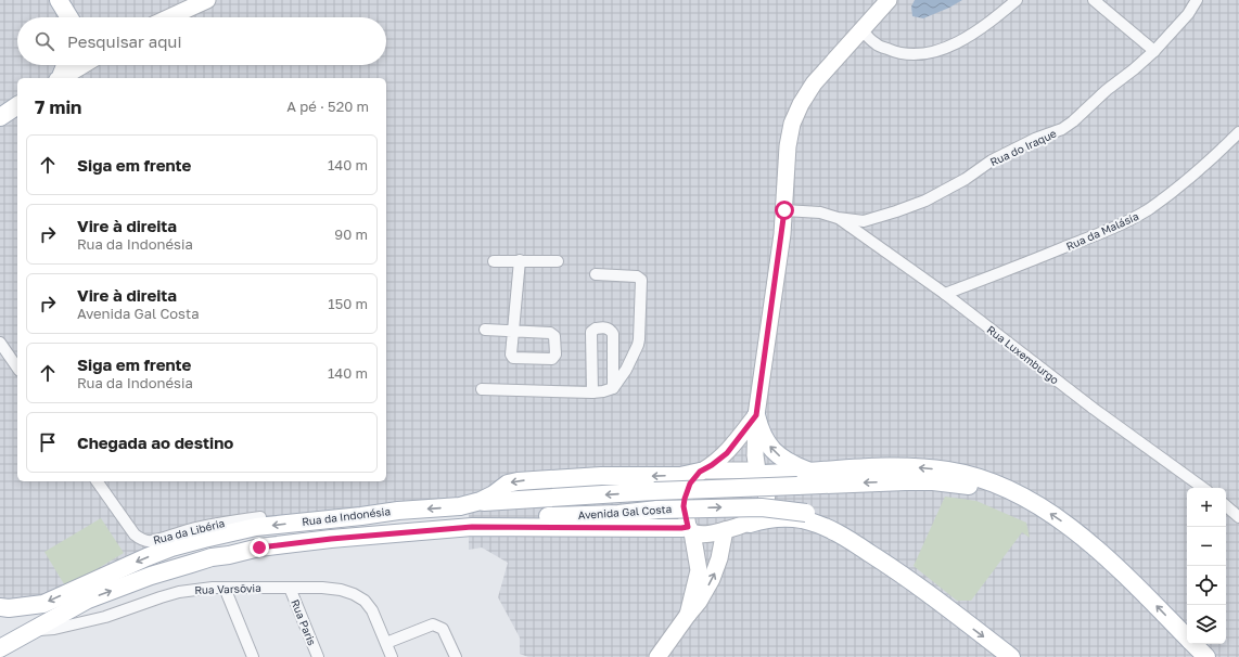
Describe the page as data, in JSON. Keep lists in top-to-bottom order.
{
  "streets": {
    "main road": ["Avenida Gal Costa", "Rua da Indonésia"],
    "street": [
      "Rua do Iraque",
      "Rua da Malásia",
      "Rua Luxemburgo",
      "Rua da Libéria",
      "Rua Varsōvia",
      "Rua Paris"
    ]
  },
  "crossings": [
    ["Rua do Iraque", "Rua Luxemburgo"],
    ["Rua da Malásia", "Rua Luxemburgo"],
    ["Avenida Gal Costa", "Rua da Indonésia"],
    ["Rua da Indonésia", "Rua Varsōvia"],
    ["Rua Varsōvia", "Rua Paris"]
  ],
  "page": {
    "search": "Pesquisar aqui",
    "heading": ["7 min", "A pé · 520 m"],
    "list": [
      ["Siga em frente", "140 m"],
      ["Vire à direita", "Rua da Indonésia", "90 m"],
      ["Vire à direita", "Avenida Gal Costa", "150 m"],
      ["Siga em frente", "Rua da Indonésia", "140 m"],
      "Chegada ao destino"
    ],
    "map_buttons": ["+", "−"]
  }
}
